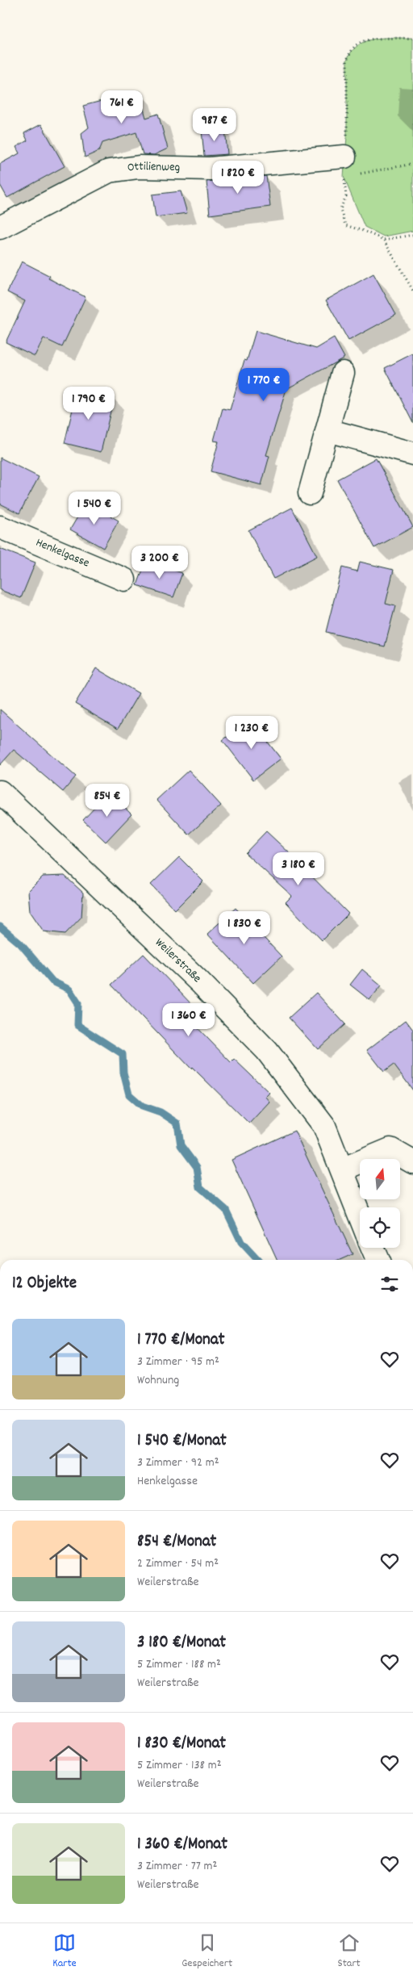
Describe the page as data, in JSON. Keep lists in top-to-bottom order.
{
  "streets": {
    "main road": ["Ottilienweg", "Henkelgasse", "Weilerstraße"]
  },
  "north": "top",
  "page": {
    "price": [
      "761 €",
      "987 €",
      "1 820 €",
      "1 770 €",
      "1 790 €",
      "1 540 €",
      "3 200 €",
      "1 230 €",
      "854 €",
      "3 180 €",
      "1 830 €",
      "1 360 €"
    ],
    "heading": "12 Objekte",
    "list": [
      {
        "name": "1 770 €/Monat",
        "note": "3 Zimmer · 95 m² · Wohnung"
      },
      {
        "name": "1 540 €/Monat",
        "note": "3 Zimmer · 92 m² · Henkelgasse"
      },
      {
        "name": "854 €/Monat",
        "note": "2 Zimmer · 54 m² · Weilerstraße"
      },
      {
        "name": "3 180 €/Monat",
        "note": "5 Zimmer · 188 m² · Weilerstraße"
      },
      {
        "name": "1 830 €/Monat",
        "note": "5 Zimmer · 138 m² · Weilerstraße"
      },
      {
        "name": "1 360 €/Monat",
        "note": "3 Zimmer · 77 m² · Weilerstraße"
      }
    ],
    "tabs": ["Karte", "Gespeichert", "Start"]
  }
}
